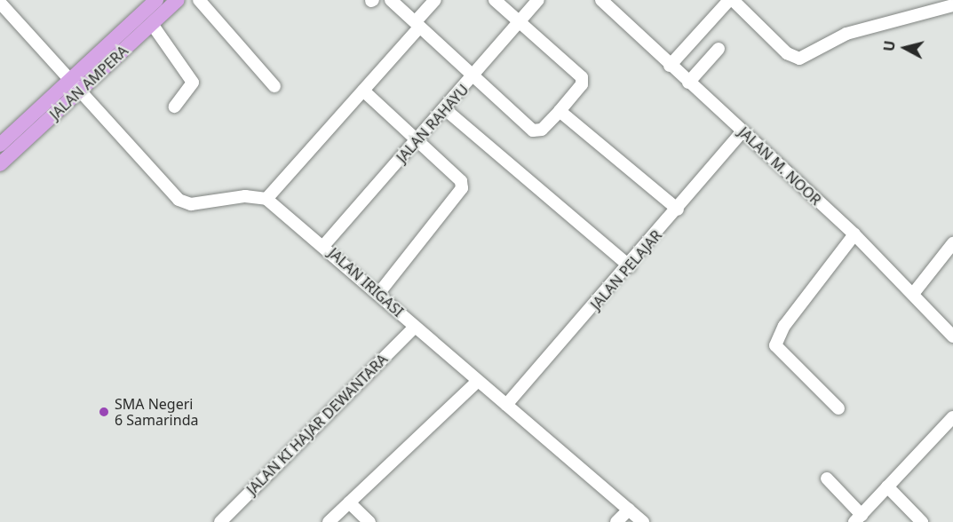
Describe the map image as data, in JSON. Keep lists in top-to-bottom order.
{
  "streets": {
    "main road": ["JALAN AMPERA"],
    "street": [
      "JALAN RAHAYU",
      "JALAN M. NOOR",
      "JALAN PELAJAR",
      "JALAN IRIGASI",
      "JALAN KI HAJAR DEWANTARA"
    ]
  },
  "crossings": [
    ["JALAN RAHAYU", "JALAN IRIGASI"],
    ["JALAN M. NOOR", "JALAN PELAJAR"],
    ["JALAN PELAJAR", "JALAN IRIGASI"],
    ["JALAN IRIGASI", "JALAN KI HAJAR DEWANTARA"]
  ],
  "places": ["SMA Negeri 6 Samarinda"],
  "north": "left"
}
